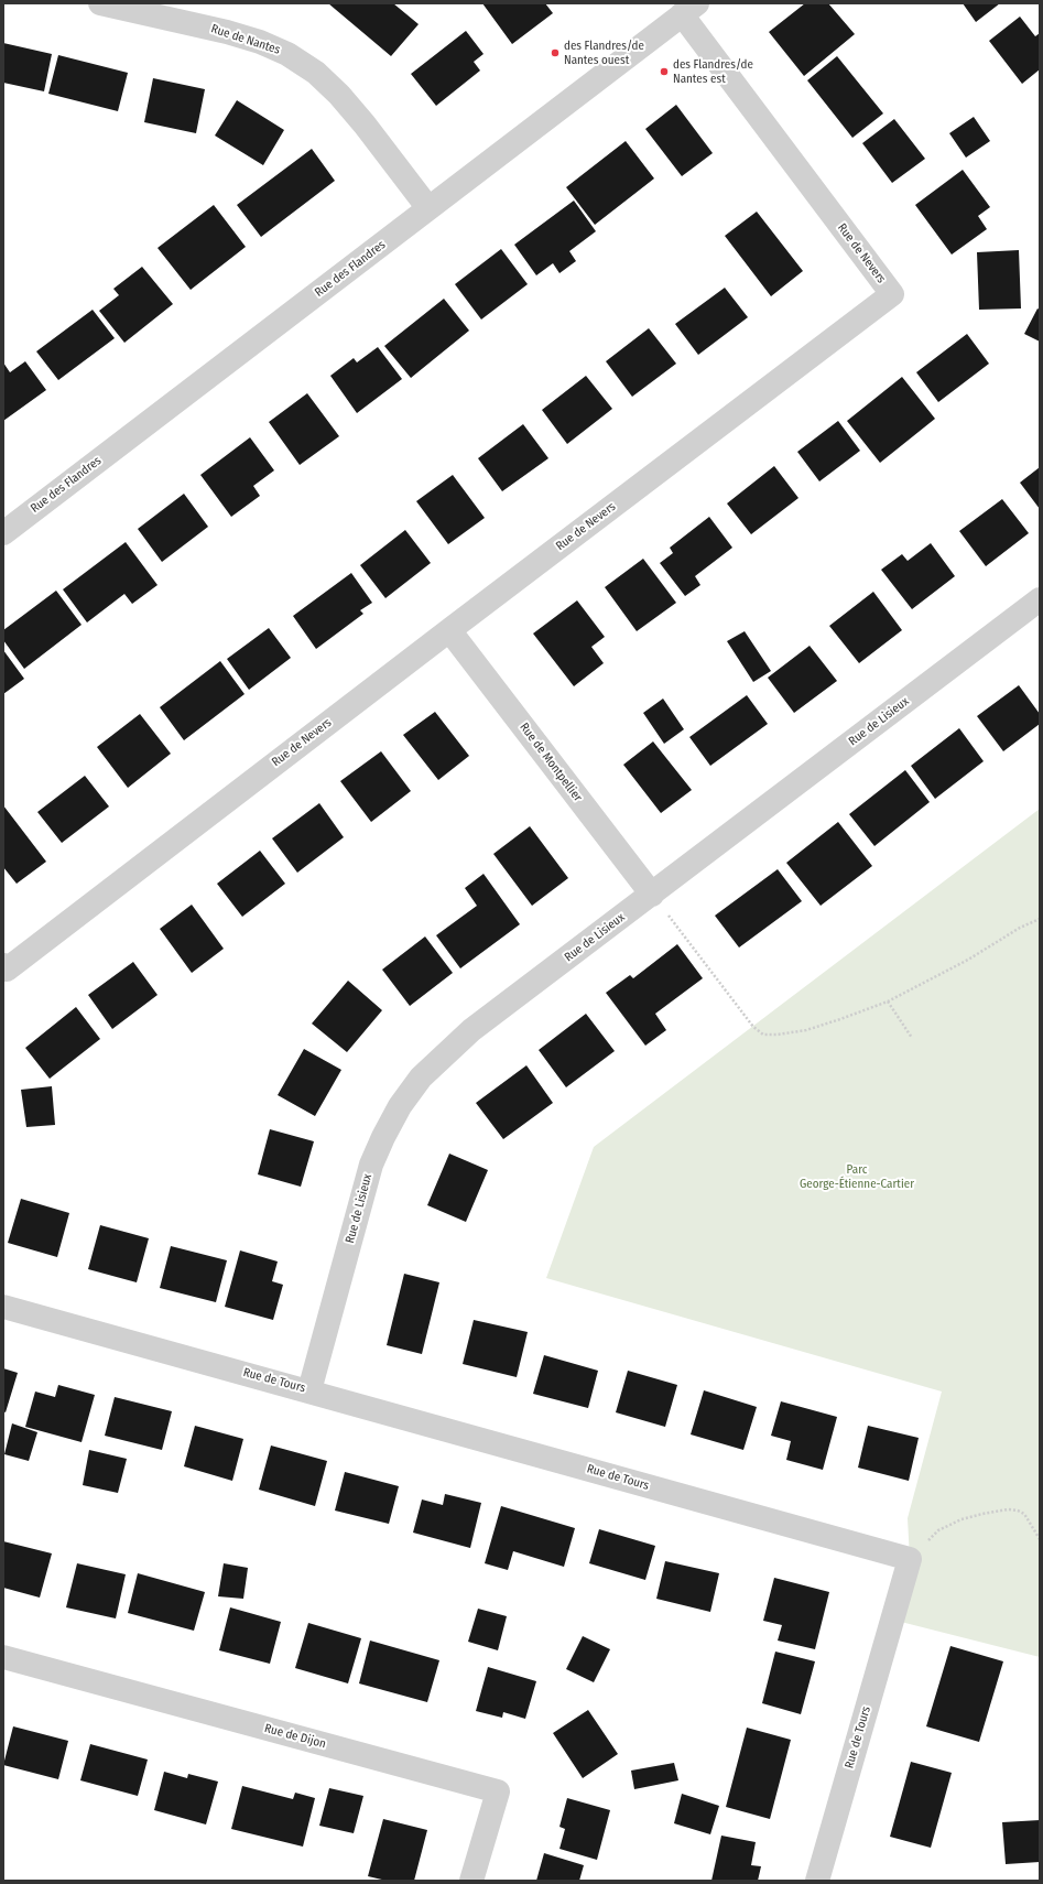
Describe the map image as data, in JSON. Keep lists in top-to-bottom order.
{
  "streets": {
    "street": [
      "Rue de Nantes",
      "Rue de Nevers",
      "Rue des Flandres",
      "Rue de Lisieux",
      "Rue de Montpellier",
      "Rue de Tours",
      "Rue de Dijon"
    ]
  },
  "crossings": [
    ["Rue de Nantes", "Rue des Flandres"],
    ["Rue de Nevers", "Rue des Flandres"],
    ["Rue de Nevers", "Rue de Montpellier"],
    ["Rue de Lisieux", "Rue de Montpellier"],
    ["Rue de Lisieux", "Rue de Tours"]
  ],
  "parks": ["Parc George-Étienne-Cartier"],
  "places": ["des Flandres/de Nantes ouest", "des Flandres/de Nantes est"]
}
